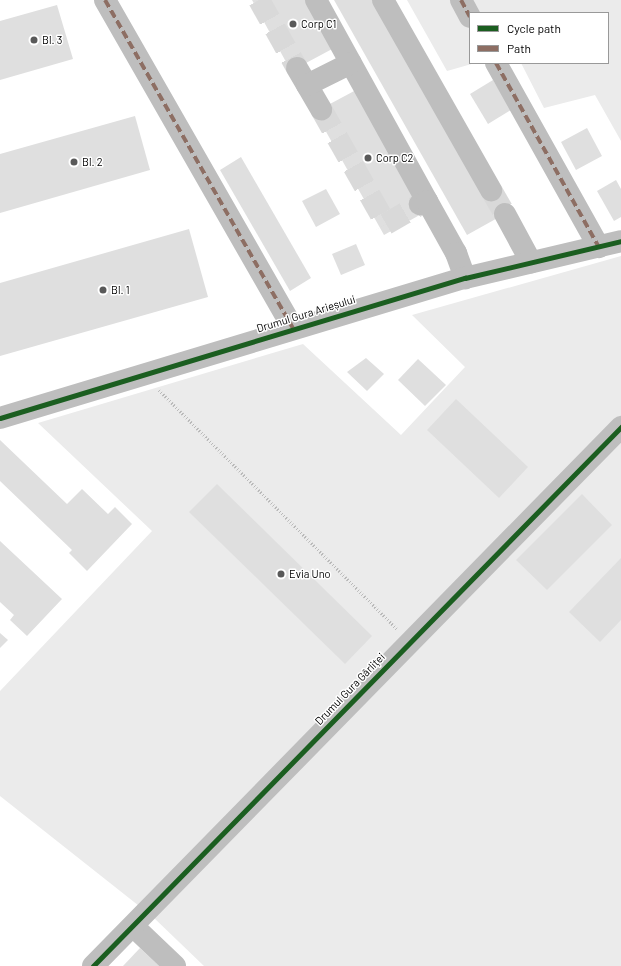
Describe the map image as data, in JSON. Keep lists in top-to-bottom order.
{
  "streets": {
    "street": ["Drumul Gura Arieșului", "Drumul Gura Gârliței"]
  },
  "places": [
    "Corp C1",
    "Bl. 3",
    "Corp C2",
    "Bl. 2",
    "Bl. 1",
    "Evia Uno"
  ],
  "legend": ["Cycle path", "Path"]
}
